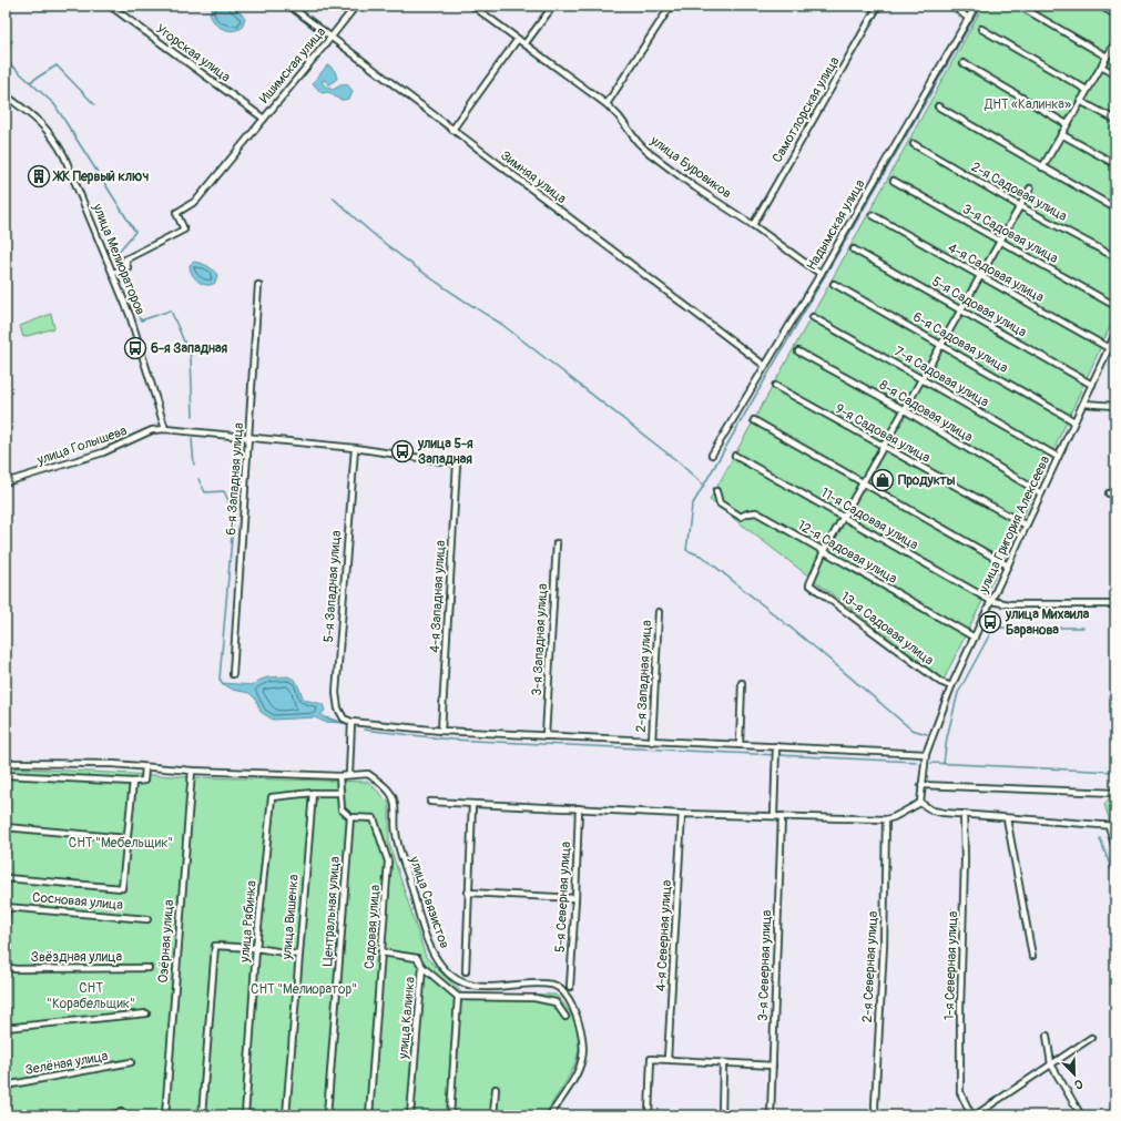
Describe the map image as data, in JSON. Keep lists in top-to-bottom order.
{
  "streets": {
    "street": [
      "Угорская улица",
      "Ишимская улица",
      "Самотлорская улица",
      "улица Буровиков",
      "Зимняя улица",
      "2-я Садовая улица",
      "Надымская улица",
      "3-я Садовая улица",
      "улица Мелиораторов",
      "4-я Садовая улица",
      "5-я Садовая улица",
      "6-я Садовая улица",
      "7-я Садовая улица",
      "8-я Садовая улица",
      "9-я Садовая улица",
      "улица Голышева",
      "6-я Западная улица",
      "11-я Садовая улица",
      "улица Григория Алексеева",
      "12-я Садовая улица",
      "5-я Западная улица",
      "4-я Западная улица",
      "13-я Садовая улица",
      "3-я Западная улица",
      "2-я Западная улица",
      "5-я Северная улица",
      "Сосновая улица",
      "улица Связистов",
      "Центральная улица",
      "улица Вишенка",
      "улица Рябинка",
      "Садовая улица",
      "4-я Северная улица",
      "Озёрная улица",
      "Звёздная улица",
      "3-я Северная улица",
      "1-я Северная улица",
      "2-я Северная улица",
      "улица Калинка",
      "Зелёная улица"
    ]
  },
  "crossings": [
    ["Угорская улица", "Ишимская улица"],
    ["Ишимская улица", "Зимняя улица"],
    ["Ишимская улица", "улица Мелиораторов"],
    ["Самотлорская улица", "улица Буровиков"],
    ["улица Буровиков", "Надымская улица"],
    ["Зимняя улица", "Надымская улица"],
    ["улица Мелиораторов", "улица Голышева"],
    ["4-я Садовая улица", "улица Григория Алексеева"],
    ["5-я Садовая улица", "улица Григория Алексеева"],
    ["6-я Садовая улица", "улица Григория Алексеева"],
    ["7-я Садовая улица", "улица Григория Алексеева"],
    ["8-я Садовая улица", "улица Григория Алексеева"],
    ["9-я Садовая улица", "улица Григория Алексеева"],
    ["улица Голышева", "6-я Западная улица"],
    ["улица Голышева", "5-я Западная улица"],
    ["улица Голышева", "4-я Западная улица"],
    ["11-я Садовая улица", "улица Григория Алексеева"],
    ["улица Григория Алексеева", "12-я Садовая улица"],
    ["улица Григория Алексеева", "13-я Садовая улица"],
    ["12-я Садовая улица", "13-я Садовая улица"],
    ["Центральная улица", "Садовая улица"],
    ["улица Вишенка", "улица Рябинка"],
    ["Садовая улица", "улица Калинка"]
  ],
  "parks": [
    "ДНТ «Калинка»",
    "СНТ \"Мебельщик\"",
    "СНТ \"Корабельщик\"",
    "СНТ \"Мелиоратор\""
  ],
  "places": {
    "building": ["ЖК Первый ключ"],
    "bus stop": ["6-я Западная", "улица 5-я Западная", "улица Михаила Баранова"],
    "shop": ["Продукты"]
  },
  "north": "bottom right"
}
